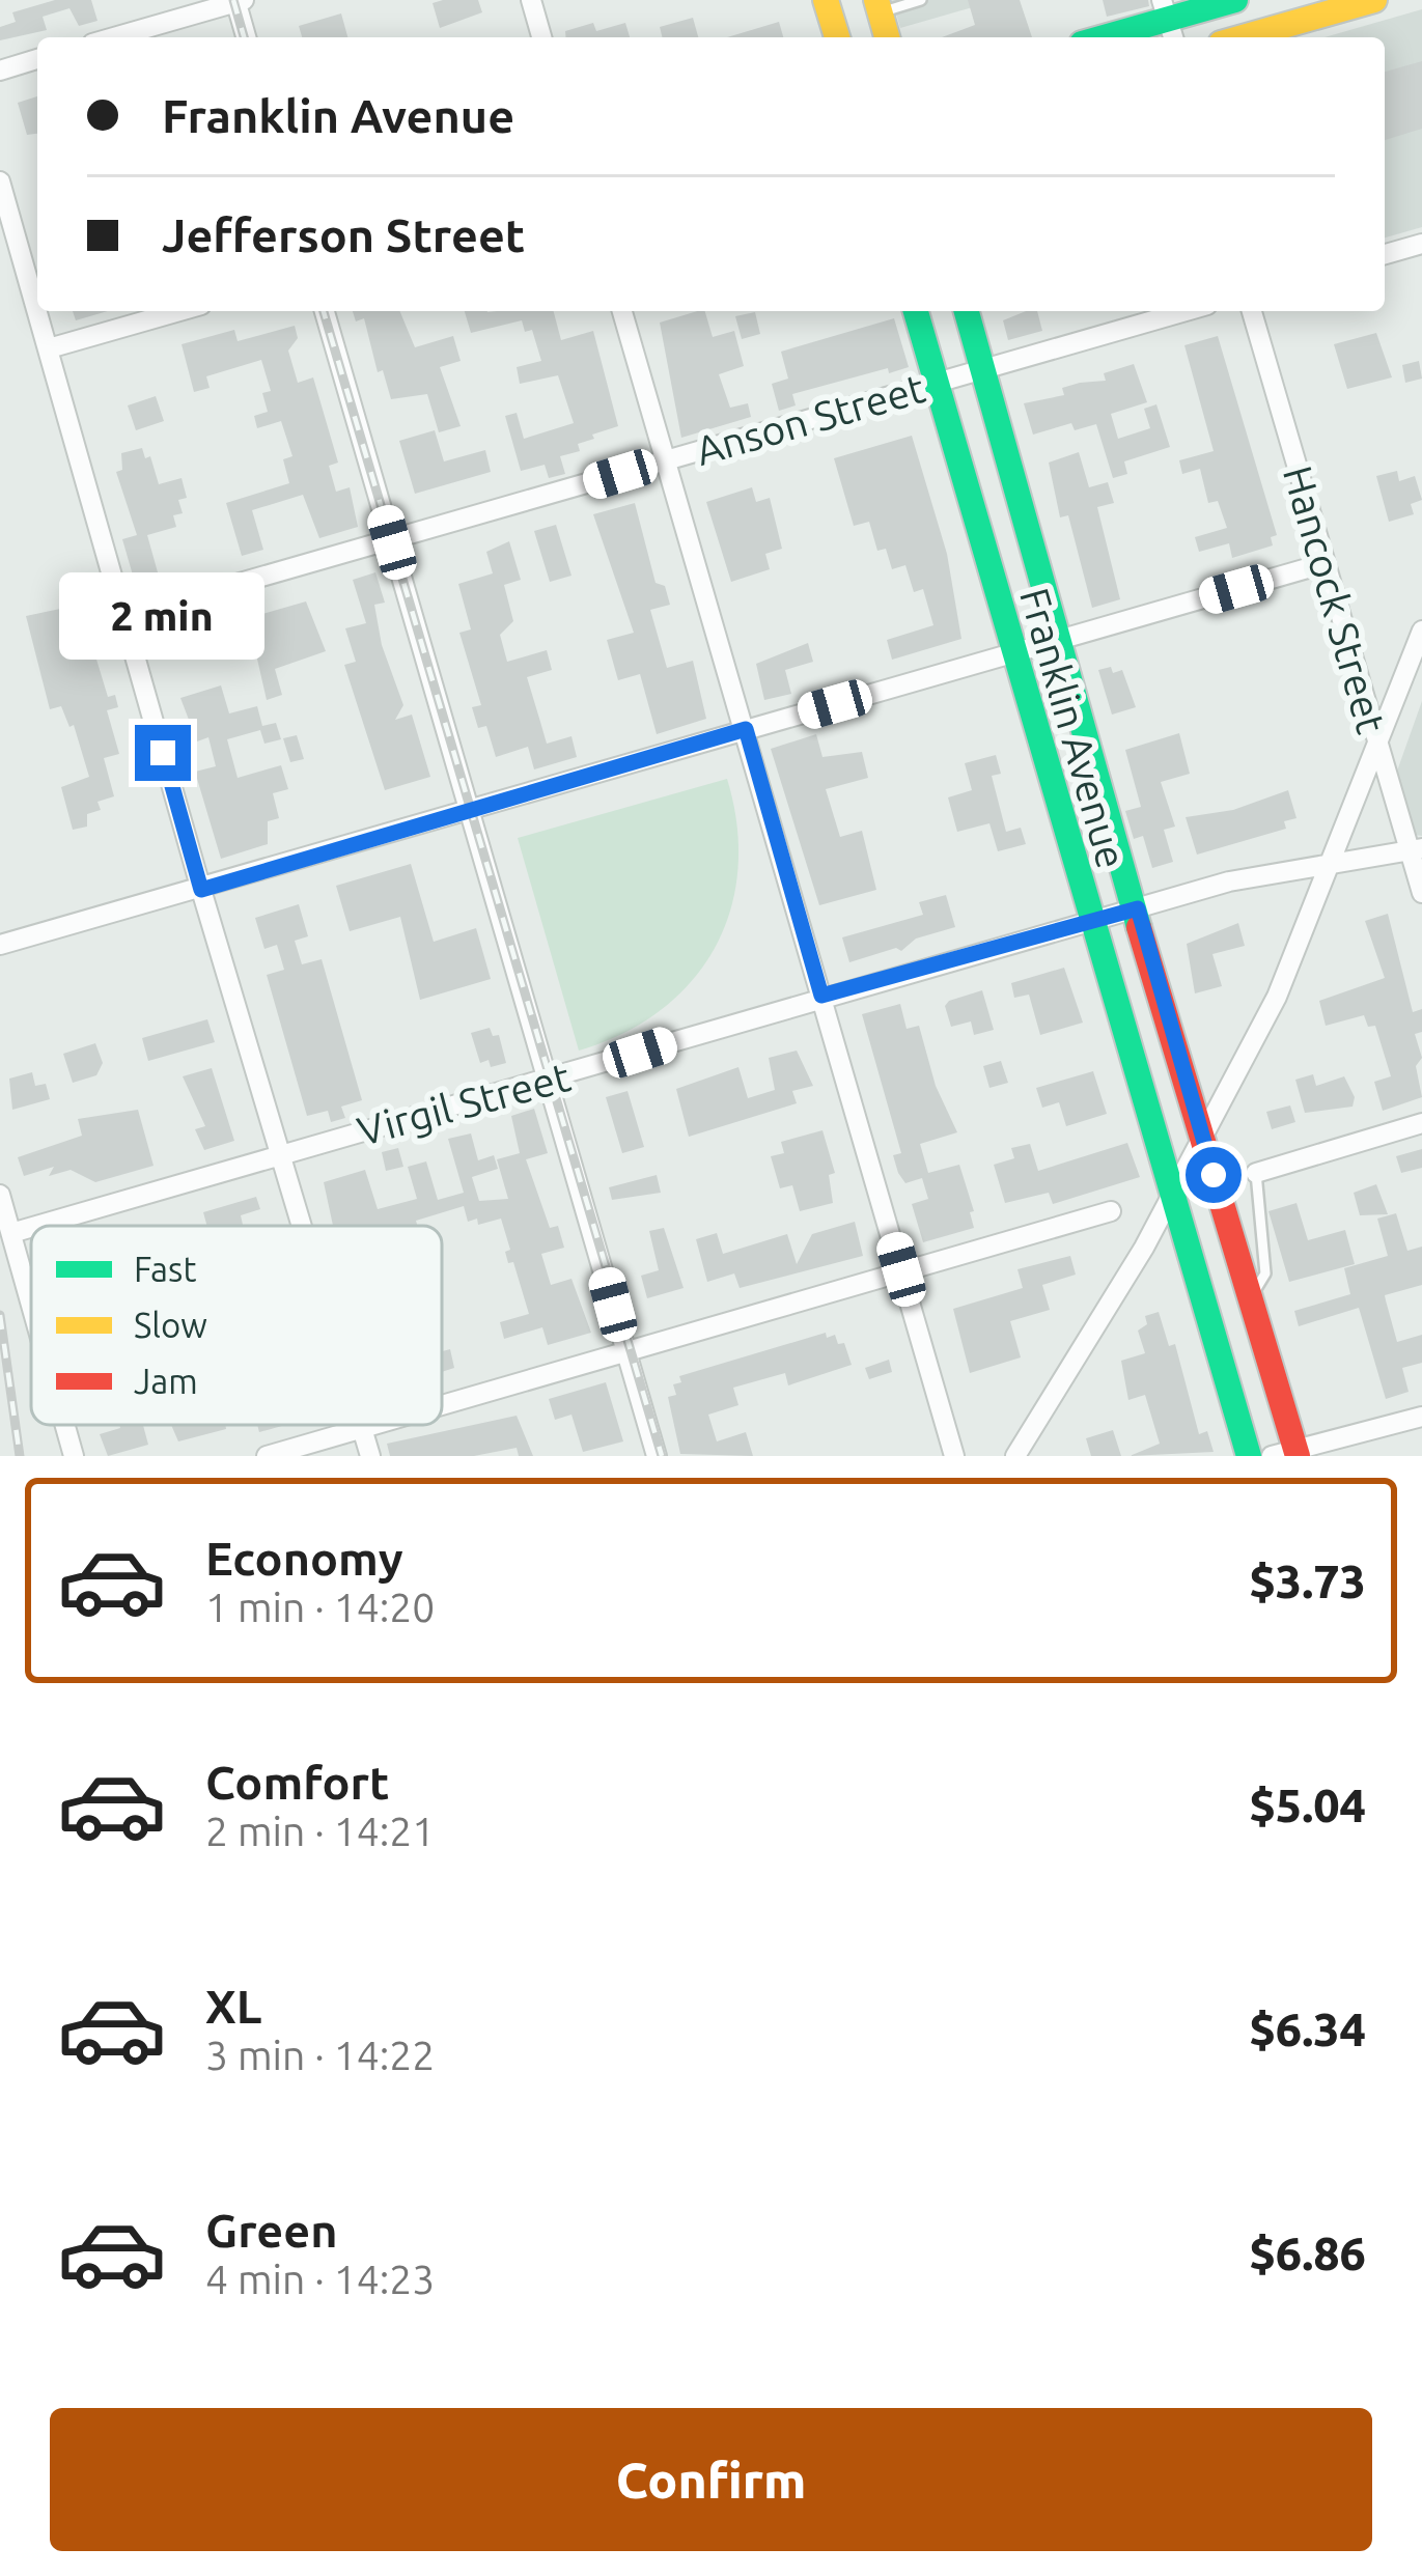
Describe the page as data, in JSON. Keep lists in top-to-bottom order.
{
  "streets": {
    "main road": ["Franklin Avenue"],
    "street": ["Anson Street", "Hancock Street", "Virgil Street"]
  },
  "crossings": [
    ["Anson Street", "Franklin Avenue"],
    ["Hancock Street", "Virgil Street"],
    ["Franklin Avenue", "Virgil Street"]
  ],
  "legend": ["Fast", "Slow", "Jam"],
  "page": {
    "banner": ["Franklin Avenue", "Jefferson Street"],
    "bubble": "2 min",
    "list": [
      {
        "name": "Economy",
        "note": "1 min · 14:20",
        "value": "$3.73"
      },
      {
        "name": "Comfort",
        "note": "2 min · 14:21",
        "value": "$5.04"
      },
      {
        "name": "XL",
        "note": "3 min · 14:22",
        "value": "$6.34"
      },
      {
        "name": "Green",
        "note": "4 min · 14:23",
        "value": "$6.86"
      }
    ],
    "buttons": "Confirm"
  }
}
